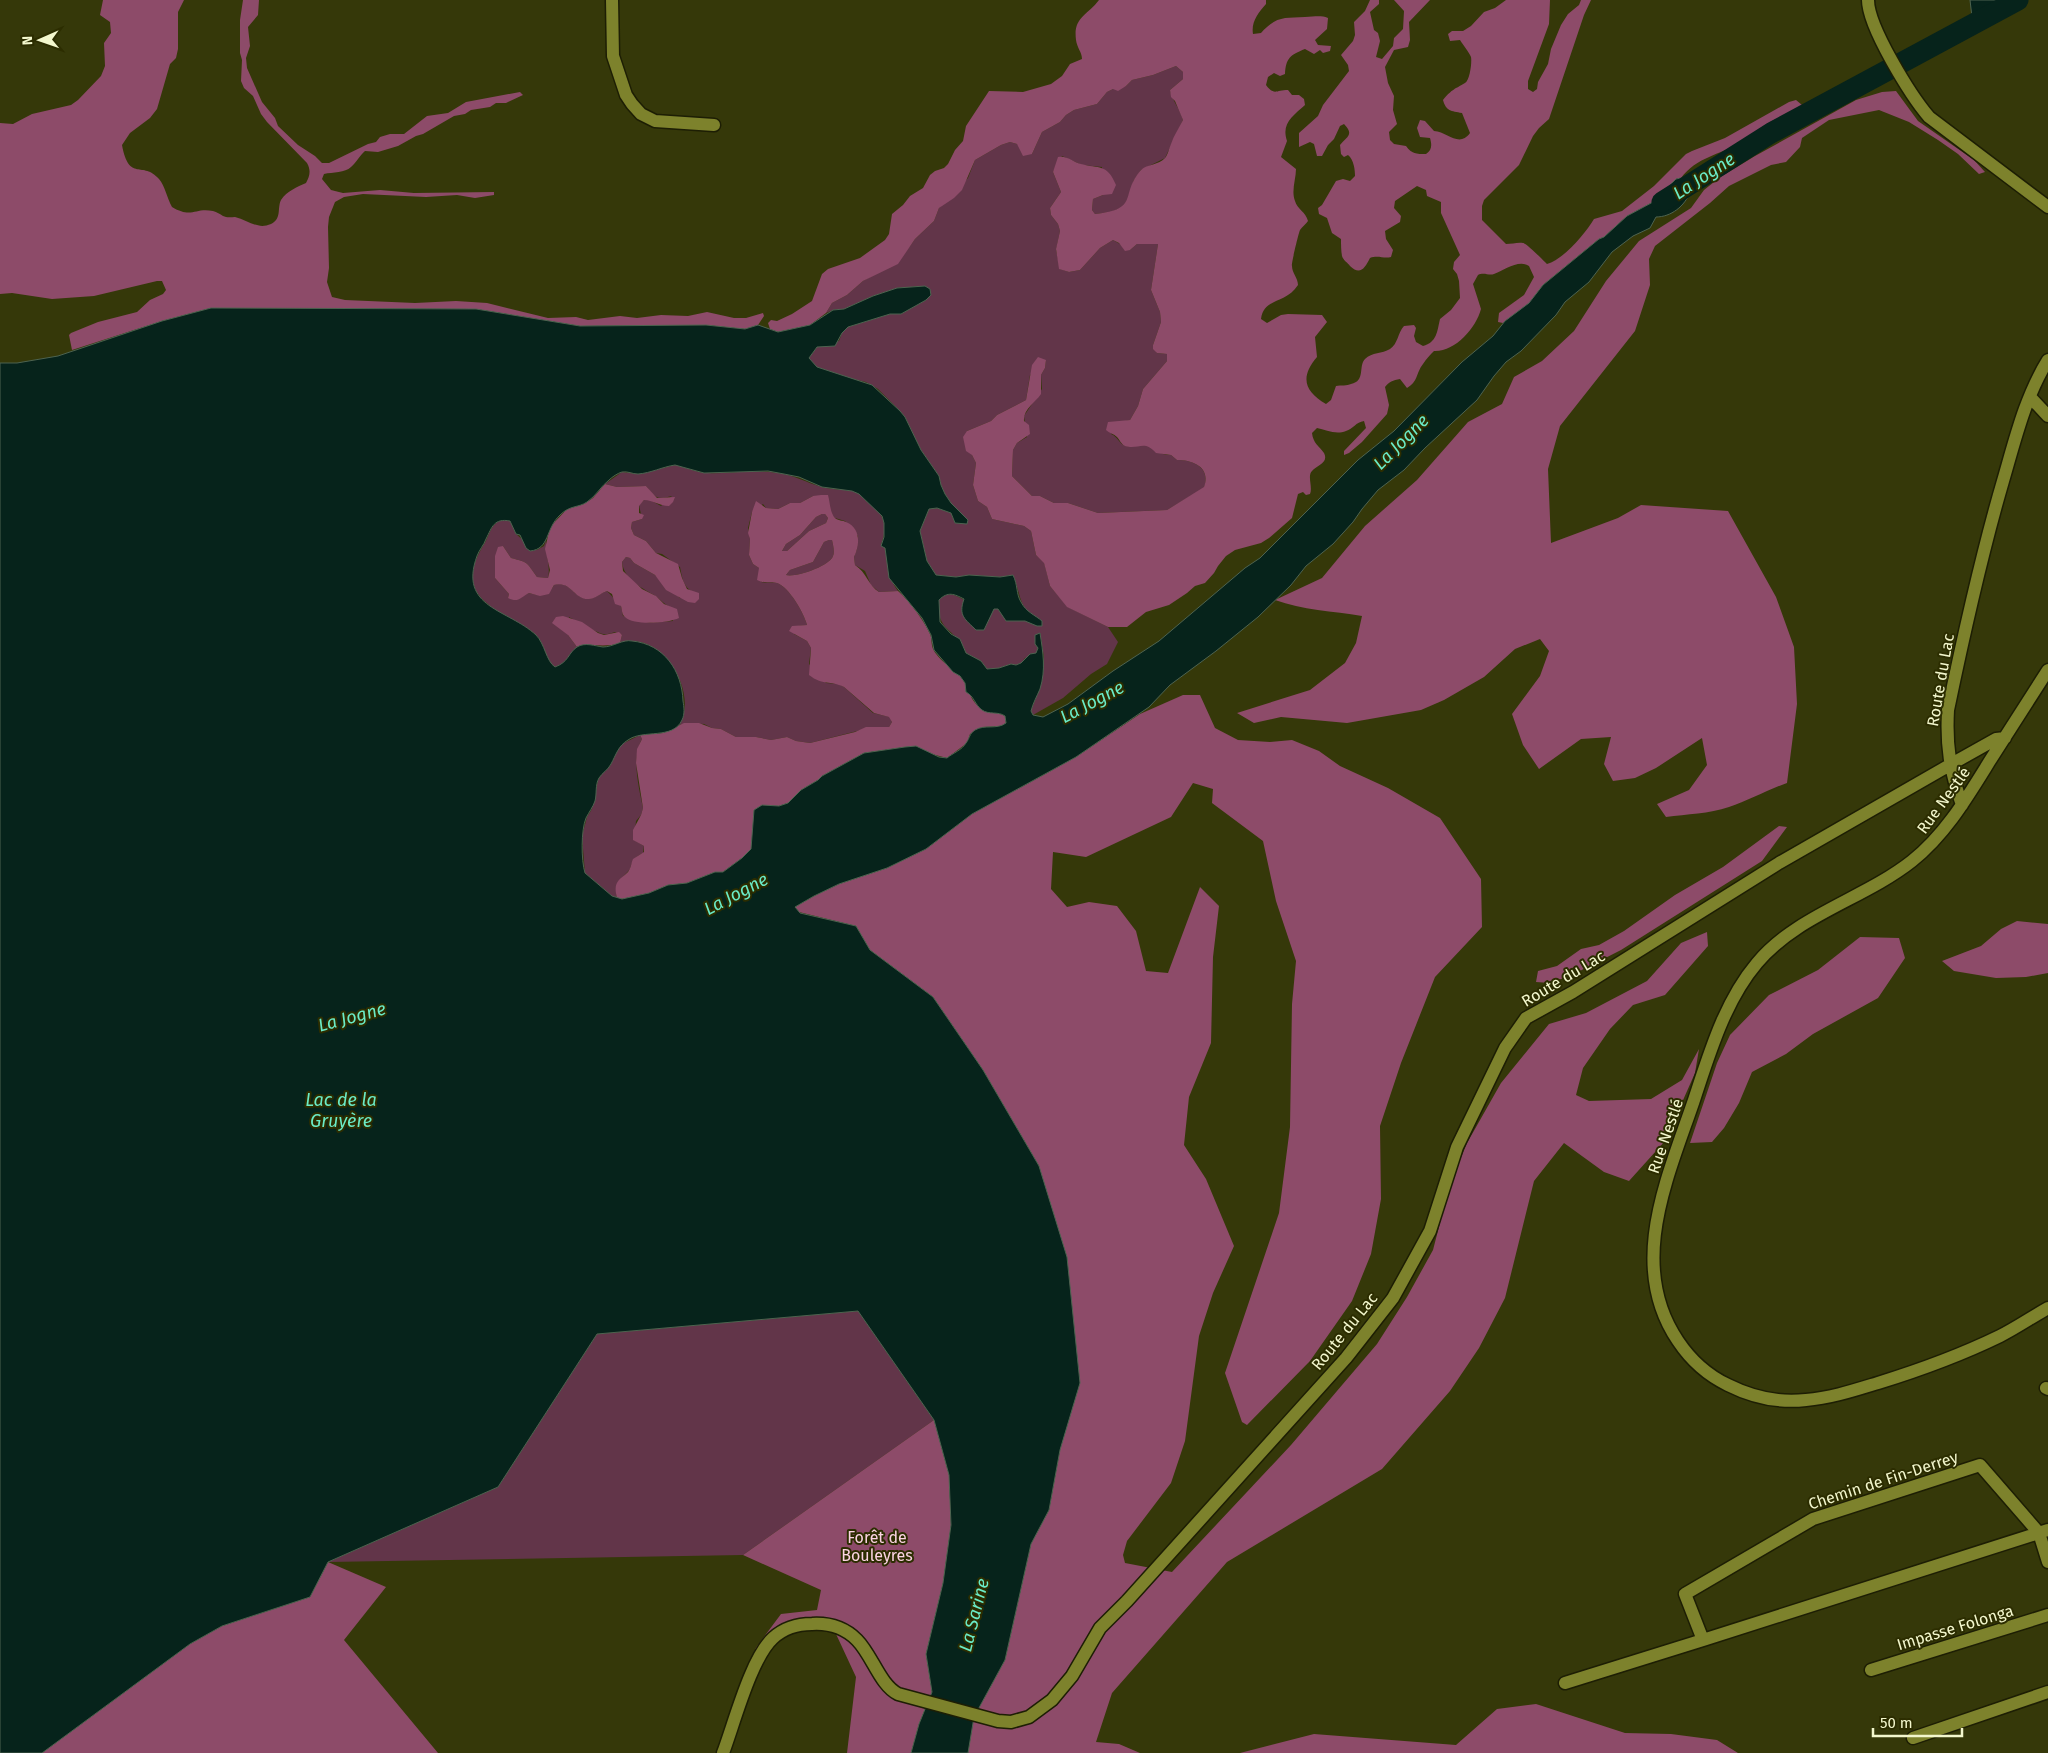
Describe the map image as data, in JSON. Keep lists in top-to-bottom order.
{
  "streets": {
    "street": [
      "Route du Lac",
      "Rue Nestlé",
      "Chemin de Fin-Derrey",
      "Impasse Folonga"
    ]
  },
  "water": ["La Jogne", "Lac de la Gruyère", "La Sarine"],
  "parks": ["Forêt de Bouleyres"],
  "scale_bar": "50 m",
  "north": "left"
}
